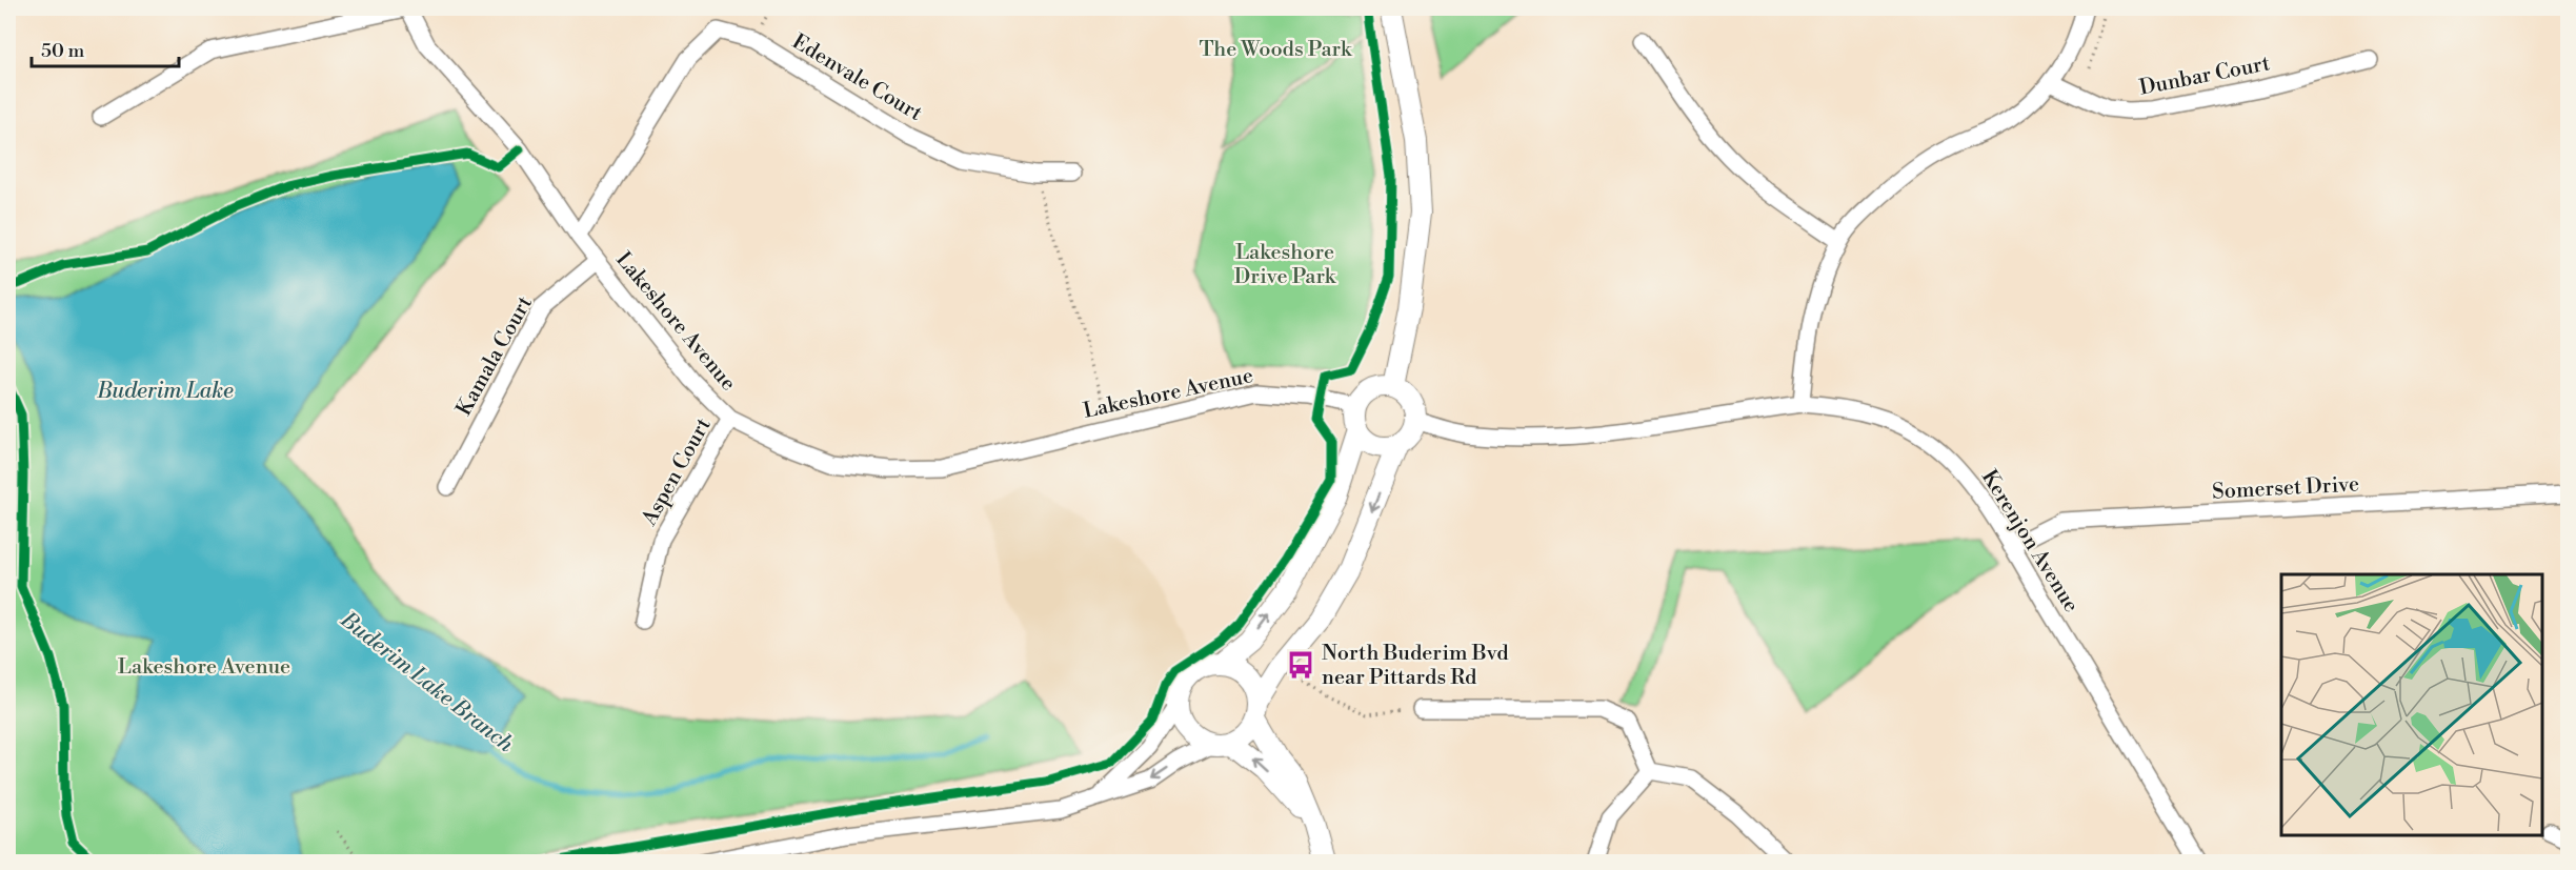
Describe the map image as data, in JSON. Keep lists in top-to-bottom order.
{
  "streets": {
    "street": [
      "Dunbar Court",
      "Edenvale Court",
      "Lakeshore Avenue",
      "Kamala Court",
      "Aspen Court",
      "Somerset Drive",
      "Kerenjon Avenue"
    ]
  },
  "crossings": [
    ["Edenvale Court", "Lakeshore Avenue"],
    ["Lakeshore Avenue", "Kamala Court"],
    ["Lakeshore Avenue", "Aspen Court"],
    ["Lakeshore Avenue", "Kerenjon Avenue"],
    ["Somerset Drive", "Kerenjon Avenue"]
  ],
  "water": ["Buderim Lake", "Buderim Lake Branch"],
  "parks": ["The Woods Park", "Lakeshore Drive Park", "Lakeshore Avenue"],
  "places": {
    "bus stop": ["North Buderim Bvd near Pittards Rd"]
  },
  "scale_bar": "50 m"
}
